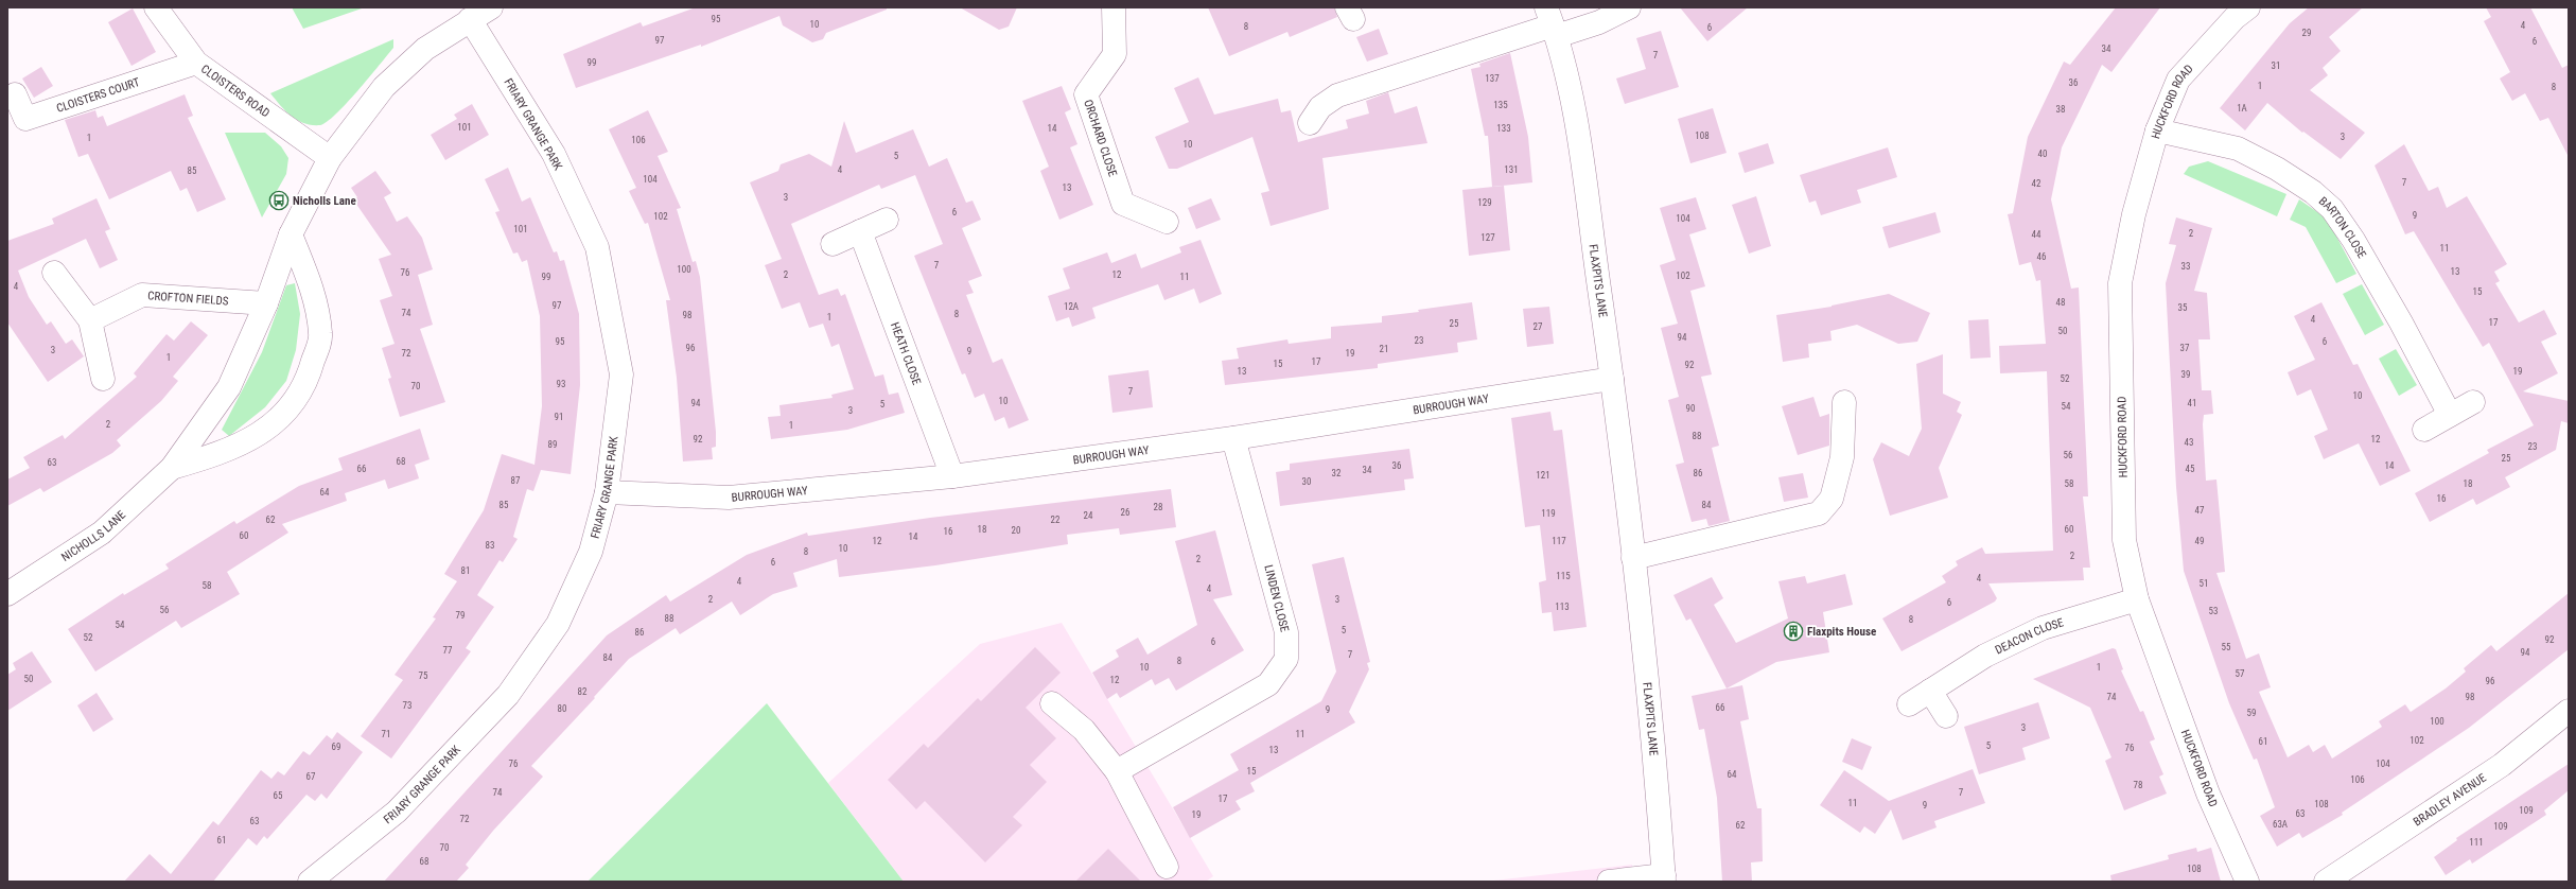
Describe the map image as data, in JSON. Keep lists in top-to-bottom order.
{
  "streets": {
    "street": [
      "CLOISTERS ROAD",
      "CLOISTERS COURT",
      "HUCKFORD ROAD",
      "FRIARY GRANGE PARK",
      "ORCHARD CLOSE",
      "BARTON CLOSE",
      "FLAXPITS LANE",
      "CROFTON FIELDS",
      "HEATH CLOSE",
      "BURROUGH WAY",
      "NICHOLLS LANE",
      "LINDEN CLOSE",
      "DEACON CLOSE",
      "BRADLEY AVENUE"
    ]
  },
  "crossings": [
    ["CLOISTERS ROAD", "CLOISTERS COURT"],
    ["CLOISTERS ROAD", "NICHOLLS LANE"],
    ["HUCKFORD ROAD", "BARTON CLOSE"],
    ["HUCKFORD ROAD", "DEACON CLOSE"],
    ["FRIARY GRANGE PARK", "BURROUGH WAY"],
    ["FRIARY GRANGE PARK", "NICHOLLS LANE"],
    ["FLAXPITS LANE", "BURROUGH WAY"],
    ["CROFTON FIELDS", "NICHOLLS LANE"],
    ["HEATH CLOSE", "BURROUGH WAY"],
    ["BURROUGH WAY", "LINDEN CLOSE"]
  ],
  "places": {
    "bus stop": ["Nicholls Lane"],
    "building": ["Flaxpits House"]
  },
  "house_numbers": [
    "95",
    "10",
    "4",
    "8",
    "6",
    "29",
    "97",
    "6",
    "34",
    "7",
    "99",
    "31",
    "137",
    "36",
    "1",
    "8",
    "135",
    "1A",
    "38",
    "101",
    "14",
    "133",
    "108",
    "3",
    "1",
    "106",
    "10",
    "40",
    "5",
    "4",
    "131",
    "85",
    "104",
    "7",
    "42",
    "13",
    "3",
    "129",
    "6",
    "9",
    "102",
    "104",
    "101",
    "2",
    "44",
    "127",
    "11",
    "46",
    "7",
    "33",
    "100",
    "13",
    "76",
    "2",
    "12",
    "102",
    "99",
    "11",
    "4",
    "15",
    "48",
    "97",
    "12A",
    "35",
    "74",
    "8",
    "98",
    "1",
    "4",
    "17",
    "25",
    "27",
    "50",
    "94",
    "23",
    "95",
    "6",
    "96",
    "37",
    "21",
    "3",
    "9",
    "72",
    "19",
    "1",
    "17",
    "15",
    "92",
    "13",
    "19",
    "39",
    "52",
    "93",
    "70",
    "7",
    "10",
    "10",
    "94",
    "41",
    "5",
    "54",
    "90",
    "3",
    "91",
    "2",
    "1",
    "88",
    "92",
    "12",
    "43",
    "89",
    "23",
    "56",
    "25",
    "68",
    "63",
    "36",
    "14",
    "66",
    "45",
    "34",
    "32",
    "86",
    "121",
    "87",
    "30",
    "58",
    "18",
    "64",
    "16",
    "85",
    "84",
    "28",
    "47",
    "26",
    "119",
    "24",
    "62",
    "22",
    "18",
    "60",
    "20",
    "16",
    "60",
    "14",
    "12",
    "117",
    "49",
    "83",
    "10",
    "8",
    "2",
    "2",
    "6",
    "81",
    "115",
    "4",
    "4",
    "51",
    "58",
    "4",
    "2",
    "3",
    "6",
    "113",
    "56",
    "53",
    "79",
    "88",
    "8",
    "54",
    "5",
    "86",
    "52",
    "92",
    "6",
    "55",
    "77",
    "94",
    "7",
    "84",
    "8",
    "10",
    "1",
    "57",
    "75",
    "50",
    "12",
    "96",
    "82",
    "74",
    "98",
    "73",
    "66",
    "80",
    "9",
    "59",
    "100",
    "3",
    "71",
    "11",
    "102",
    "61",
    "5",
    "69",
    "76",
    "13",
    "76",
    "104",
    "15",
    "64",
    "67",
    "106",
    "78",
    "74",
    "7",
    "65",
    "17",
    "11",
    "108",
    "9",
    "109",
    "63",
    "19",
    "72",
    "63",
    "63A",
    "62",
    "109",
    "61",
    "111",
    "70",
    "68",
    "108"
  ]
}
